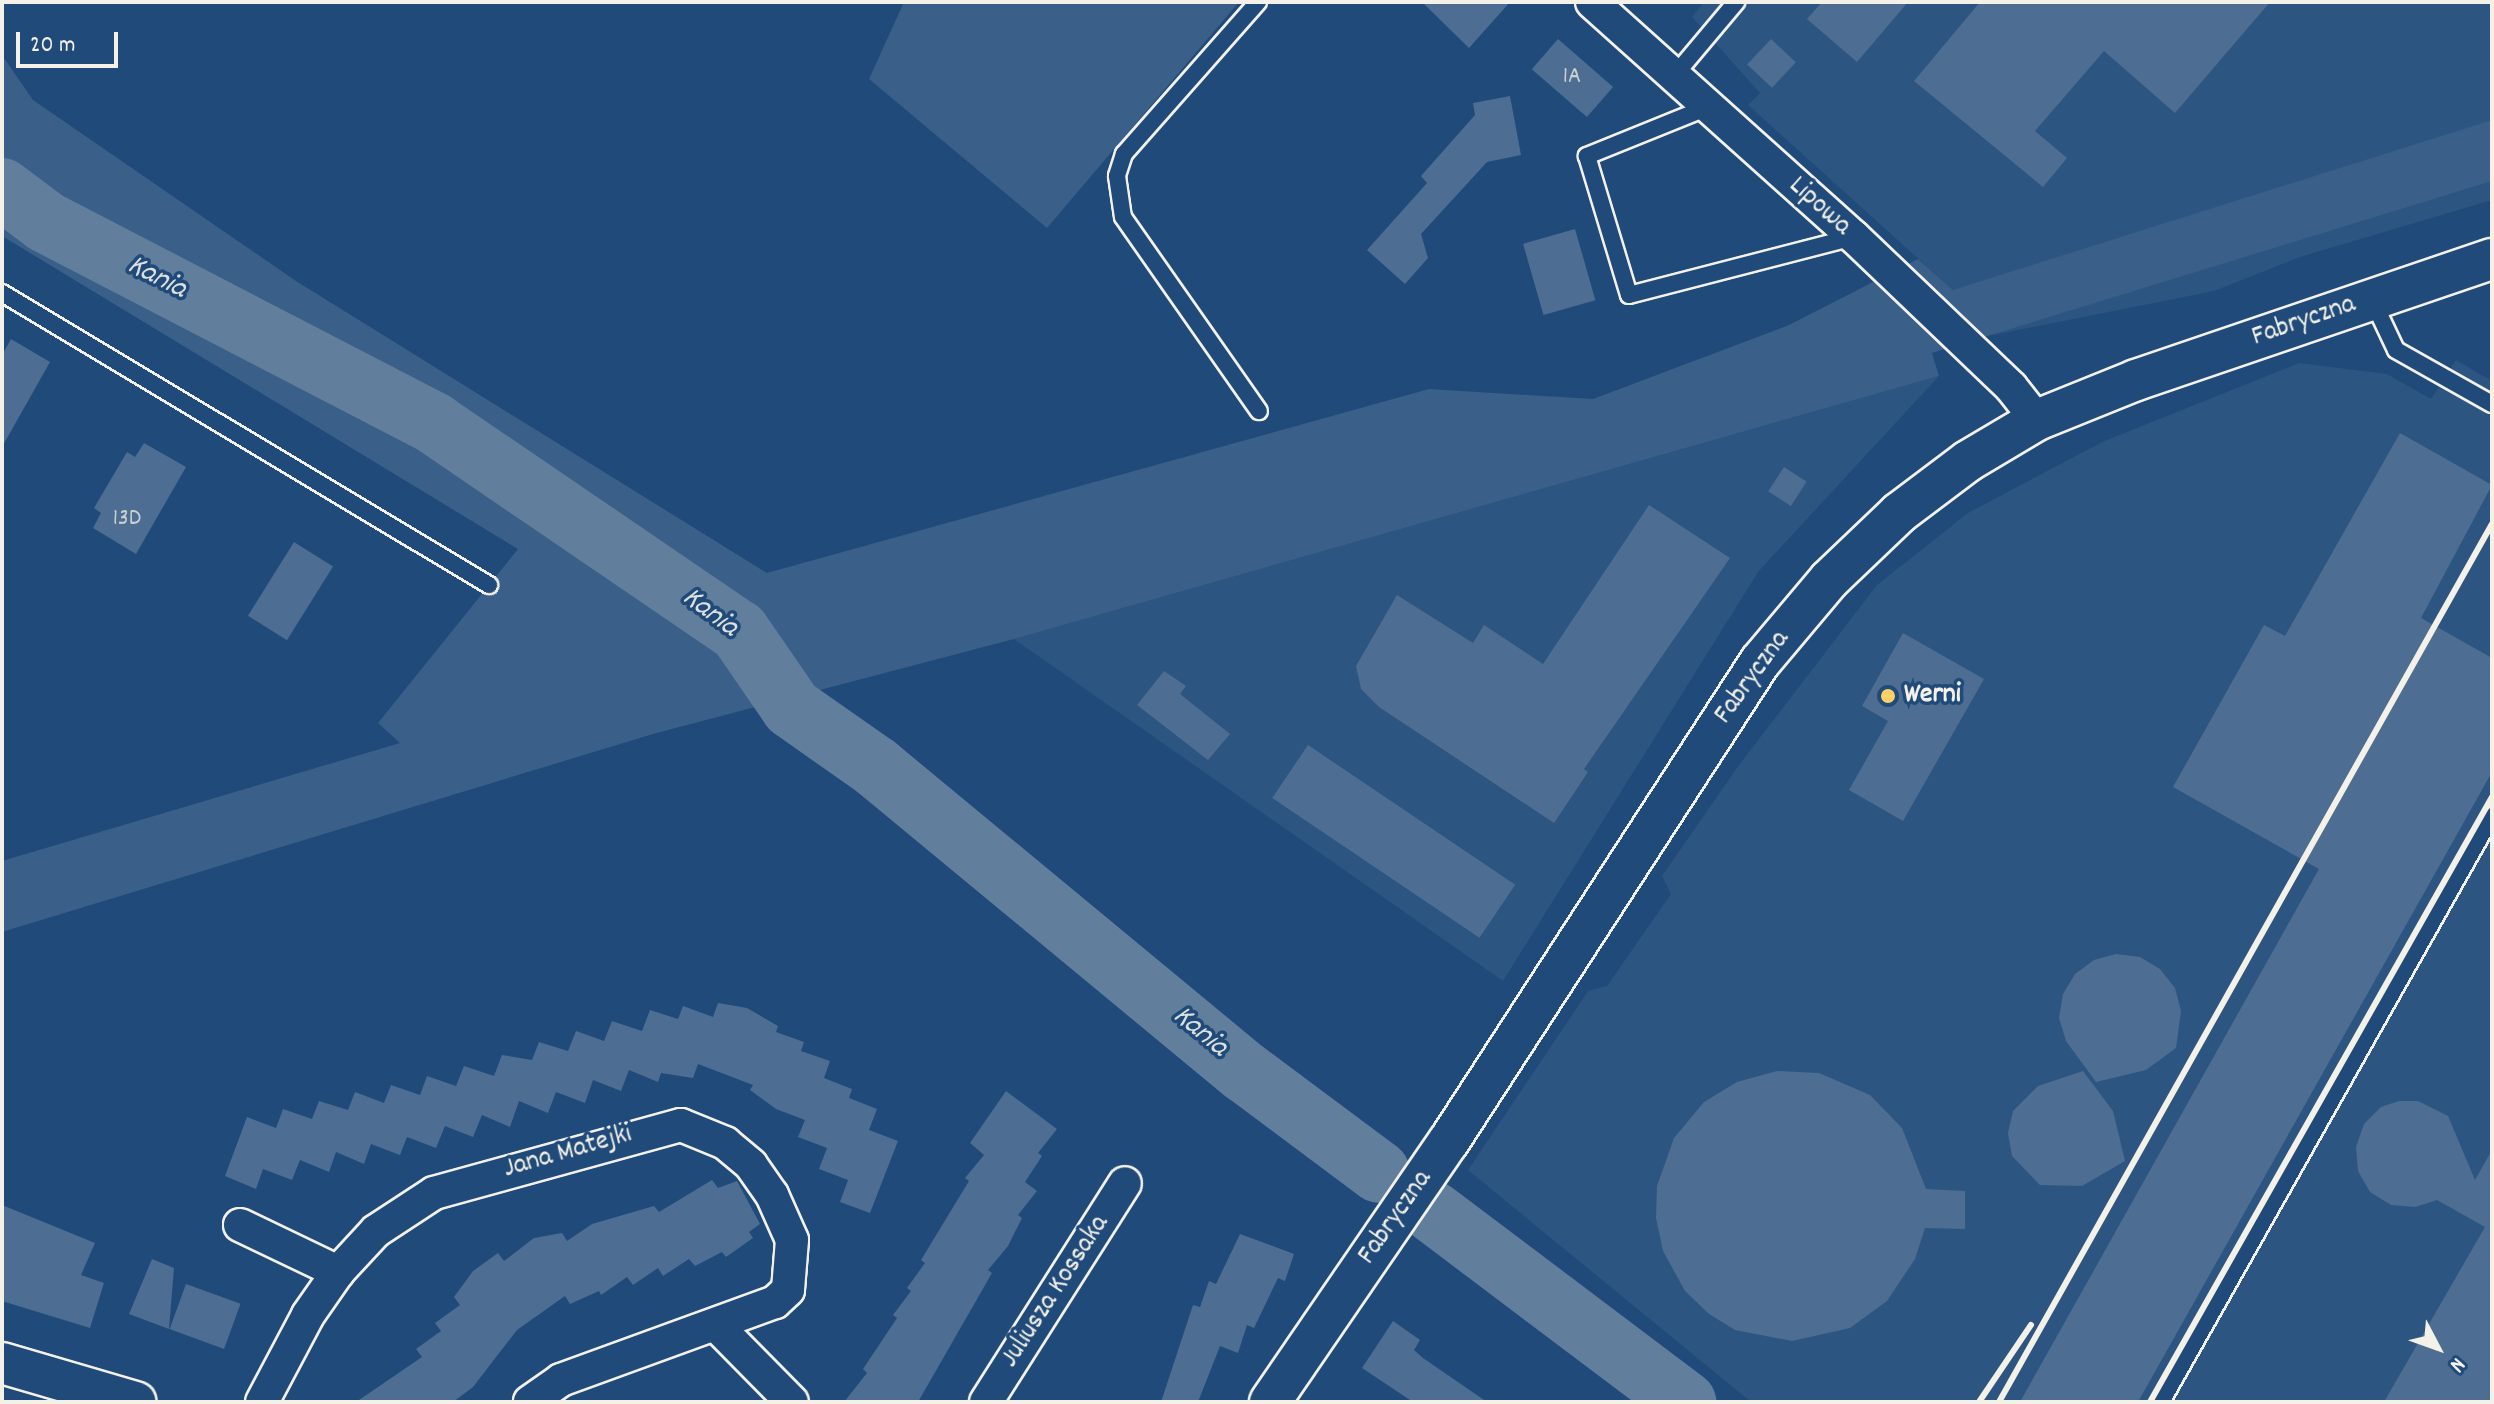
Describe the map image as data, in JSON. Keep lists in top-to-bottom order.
{
  "streets": {
    "street": [
      "Lipowa",
      "Fabryczna",
      "Jana Matejki",
      "Juliusza Kossaka"
    ]
  },
  "crossings": [
    ["Lipowa", "Fabryczna"]
  ],
  "water": ["Kania"],
  "places": ["Werni"],
  "house_numbers": ["1A", "13D"],
  "scale_bar": "20 m",
  "north": "bottom right"
}
